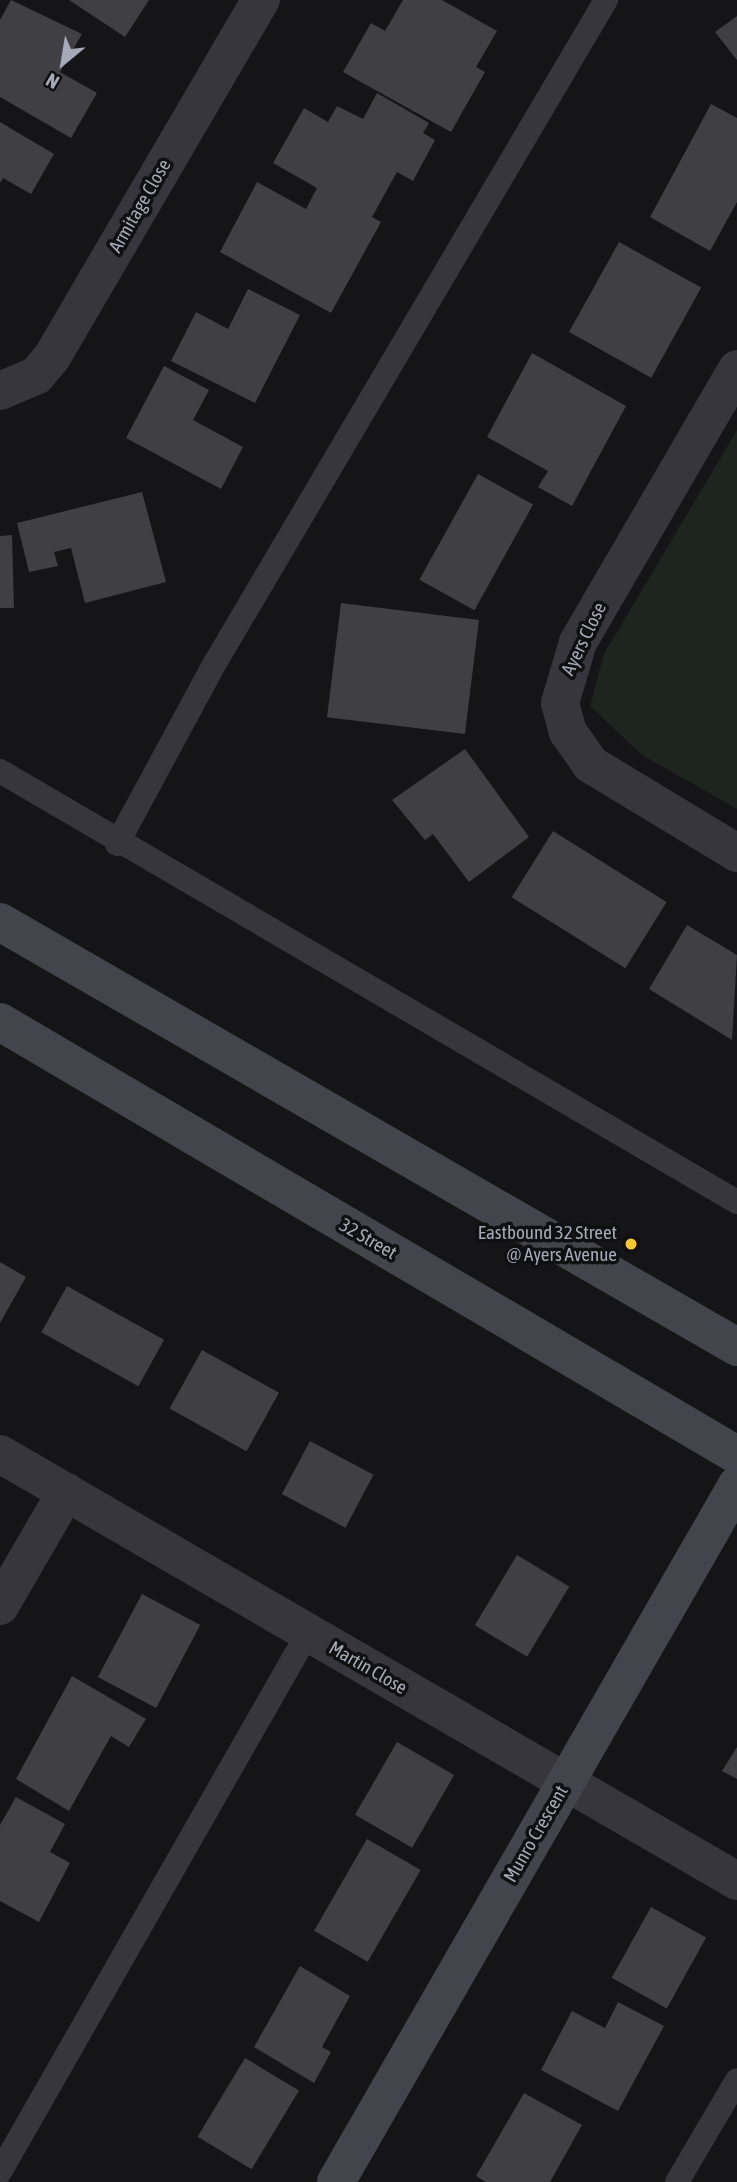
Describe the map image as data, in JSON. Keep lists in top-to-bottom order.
{
  "streets": {
    "main road": ["32 Street", "Munro Crescent"],
    "street": ["Armitage Close", "Ayers Close", "Martin Close"]
  },
  "crossings": [
    ["Martin Close", "Munro Crescent"]
  ],
  "places": ["Eastbound 32 Street @ Ayers Avenue"],
  "north": "bottom left"
}
